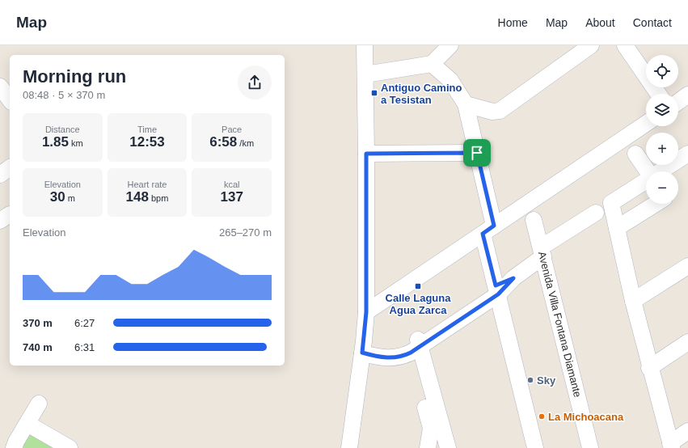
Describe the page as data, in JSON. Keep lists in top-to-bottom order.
{
  "streets": {
    "street": ["Avenida Villa Fontana Diamante"]
  },
  "places": {
    "transit": ["Antiguo Camino a Tesistan", "Calle Laguna Agua Zarca"],
    "other": ["Sky", "La Michoacana"]
  },
  "page": {
    "header": "Map",
    "nav": [
      "Home",
      "Map",
      "About",
      "Contact"
    ],
    "map_buttons": ["+", "−"],
    "heading": ["Morning run", "08:48 · 5 × 370 m"],
    "stats": [
      ["Distance", "1.85 km"],
      ["Time", "12:53"],
      ["Pace", "6:58 /km"],
      ["Elevation", "30 m"],
      ["Heart rate", "148 bpm"],
      ["kcal", "137"]
    ],
    "chart": ["Elevation", "265–270 m"],
    "list": [
      {
        "name": "370 m",
        "note": "6:27"
      },
      {
        "name": "740 m",
        "note": "6:31"
      }
    ]
  }
}
